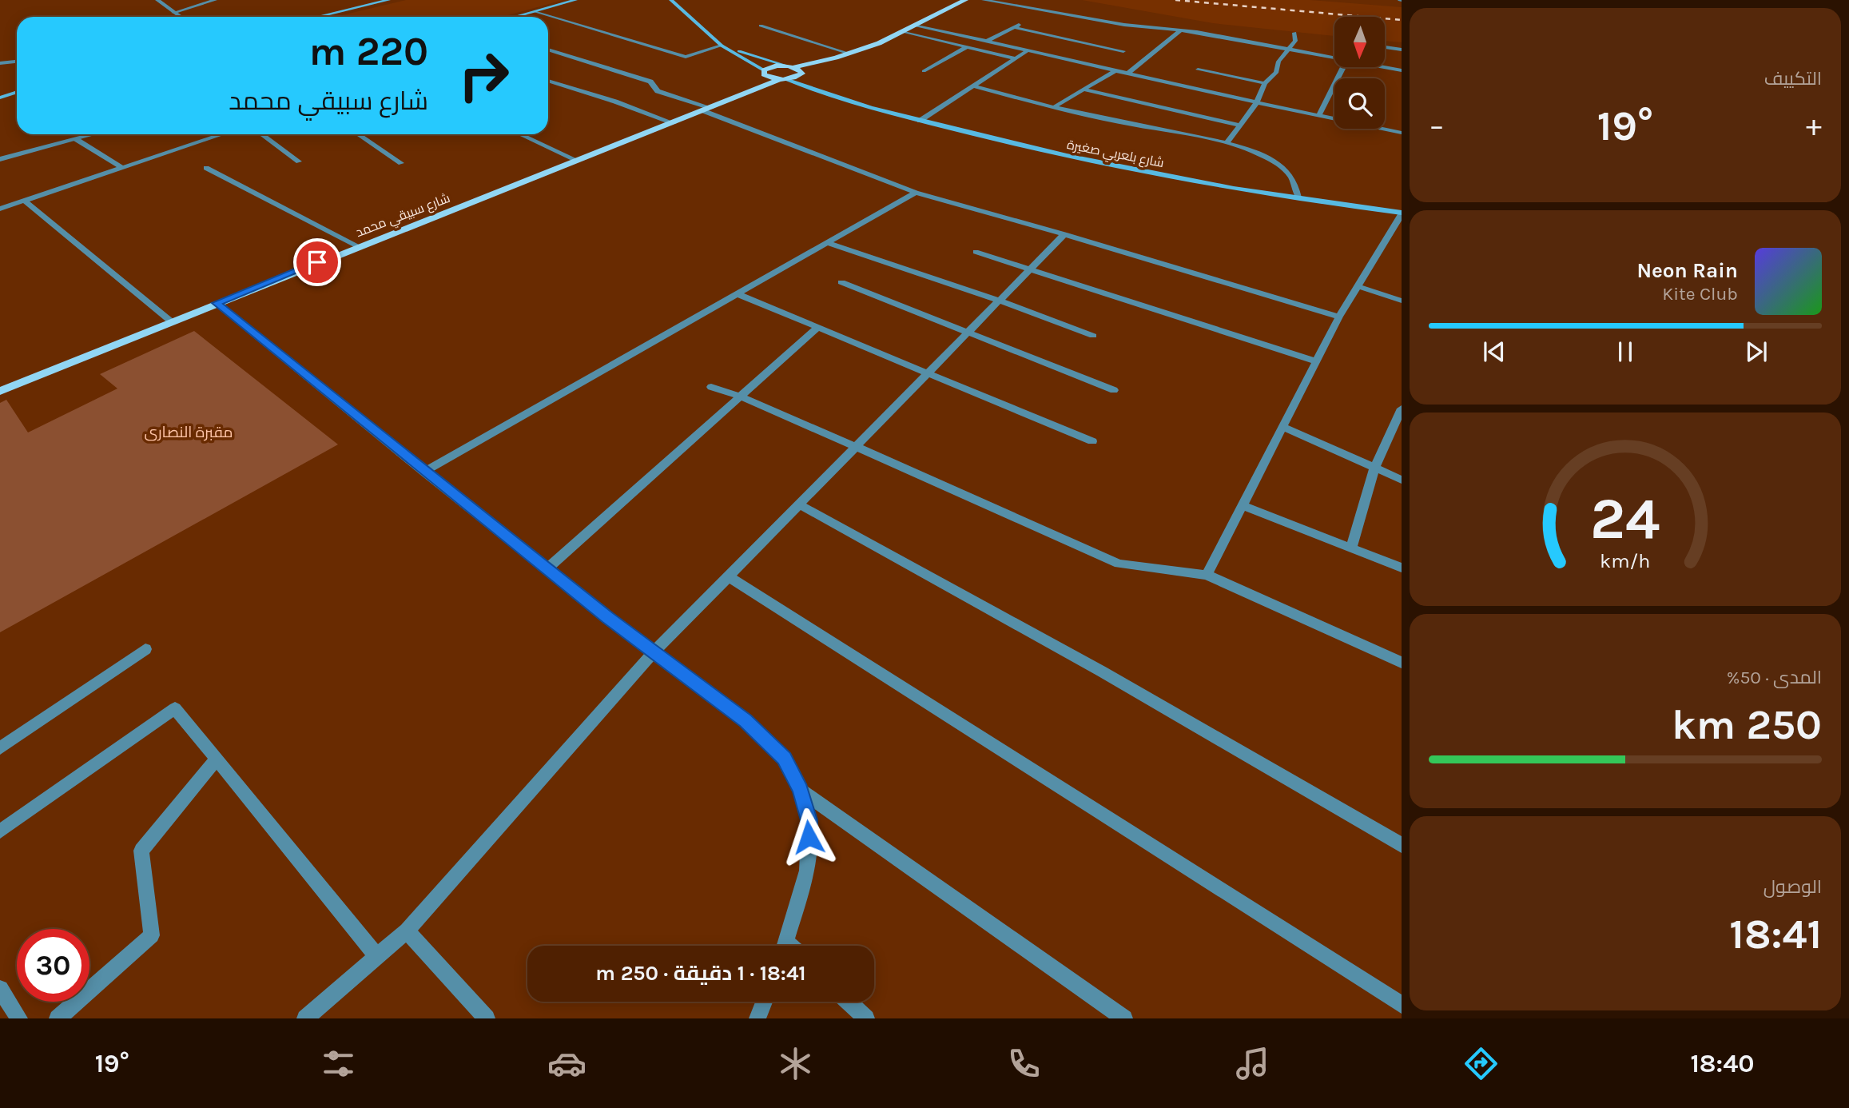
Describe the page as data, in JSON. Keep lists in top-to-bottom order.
{
  "streets": {
    "main road": ["شارع بلعربي صغيرة", "شارع سبيقي محمد"]
  },
  "crossings": [
    ["شارع بلعربي صغيرة", "شارع سبيقي محمد"]
  ],
  "parks": ["مقبرة النصارى"],
  "north": "bottom",
  "page": {
    "tile": [
      "التكييف",
      ["المدى · 50%", "250 km"],
      ["الوصول", "18:41"]
    ],
    "turn": ["220 m", "شارع سبيقي محمد"],
    "heat": ["−", "19°", "+"],
    "song": ["Neon Rain", "Kite Club"],
    "limit": "30",
    "trip": "18:41 · 1 دقيقة · 250 m",
    "tabs": ["18:40", "19°"],
    "gauge": ["24", "km/h"]
  }
}
